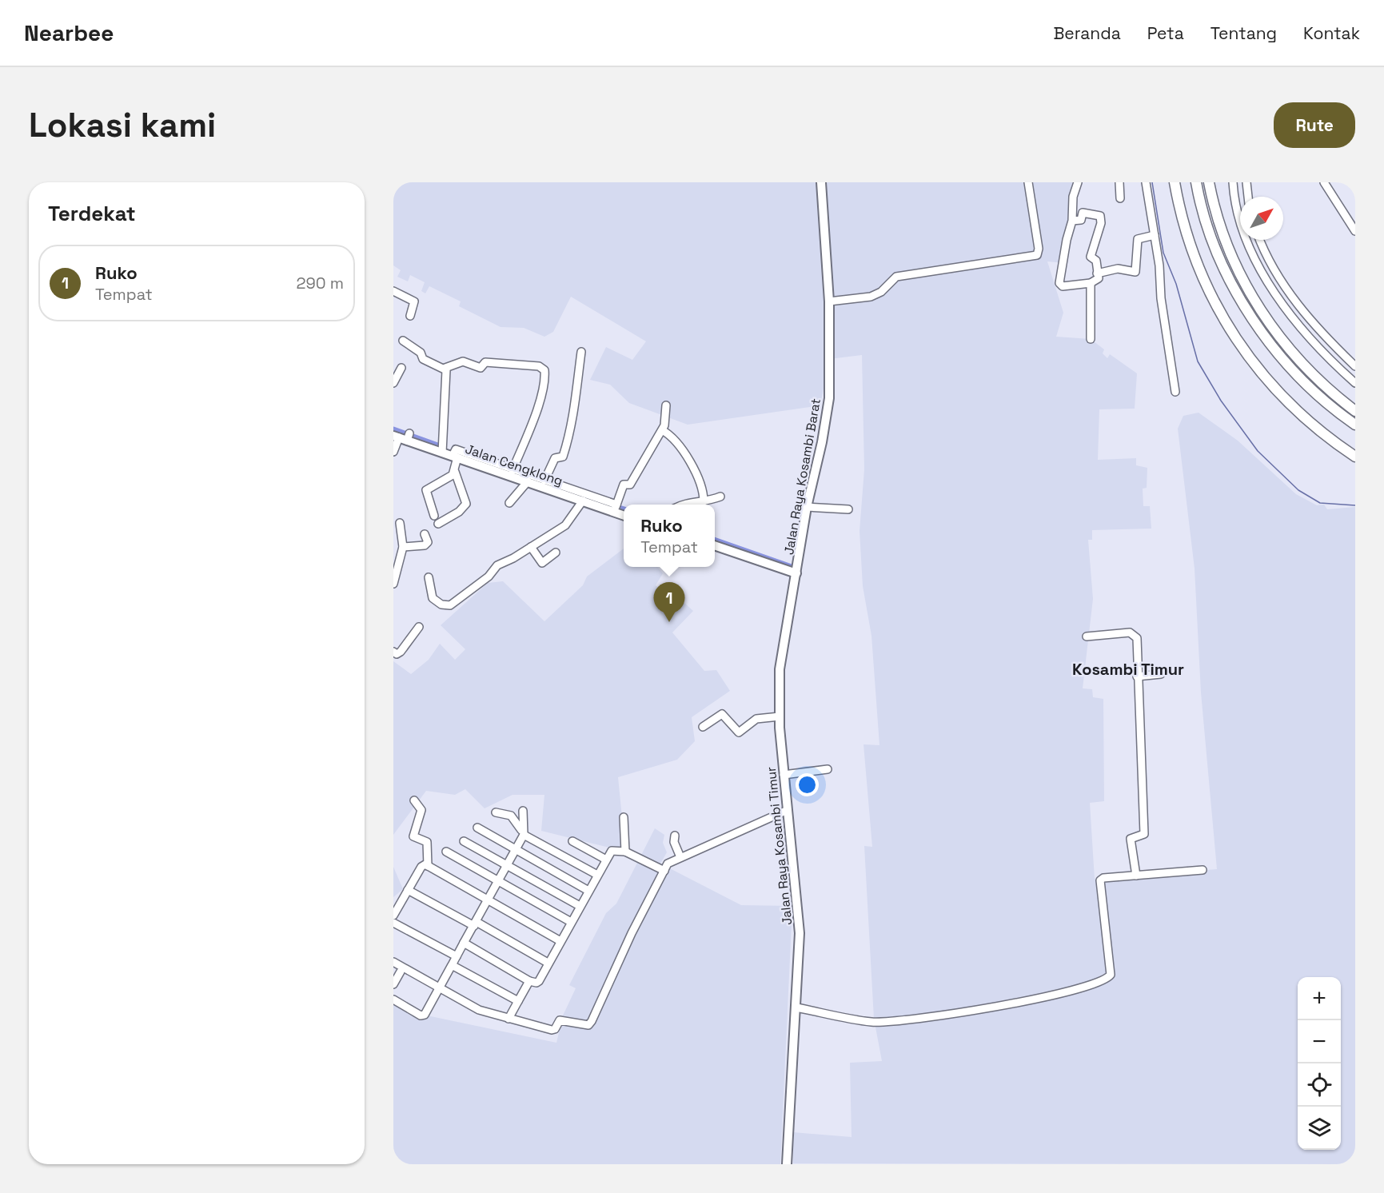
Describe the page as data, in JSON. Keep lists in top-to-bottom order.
{
  "streets": {
    "main road": ["Jalan Cengklong", "Jalan Raya Kosambi Barat", "Jalan Raya Kosambi Timur"]
  },
  "crossings": [
    ["Jalan Raya Kosambi Barat", "Jalan Raya Kosambi Timur"]
  ],
  "districts": ["Kosambi Timur"],
  "north": "top right",
  "page": {
    "header": "Nearbee",
    "nav": [
      "Beranda",
      "Peta",
      "Tentang",
      "Kontak"
    ],
    "buttons": "Rute",
    "title": "Lokasi kami",
    "heading": "Terdekat",
    "list": [
      {
        "mark": "1",
        "name": "Ruko",
        "note": "Tempat",
        "value": "290 m"
      }
    ],
    "popup": ["Ruko", "Tempat"],
    "pins": "1",
    "map_buttons": ["+", "−"]
  }
}
